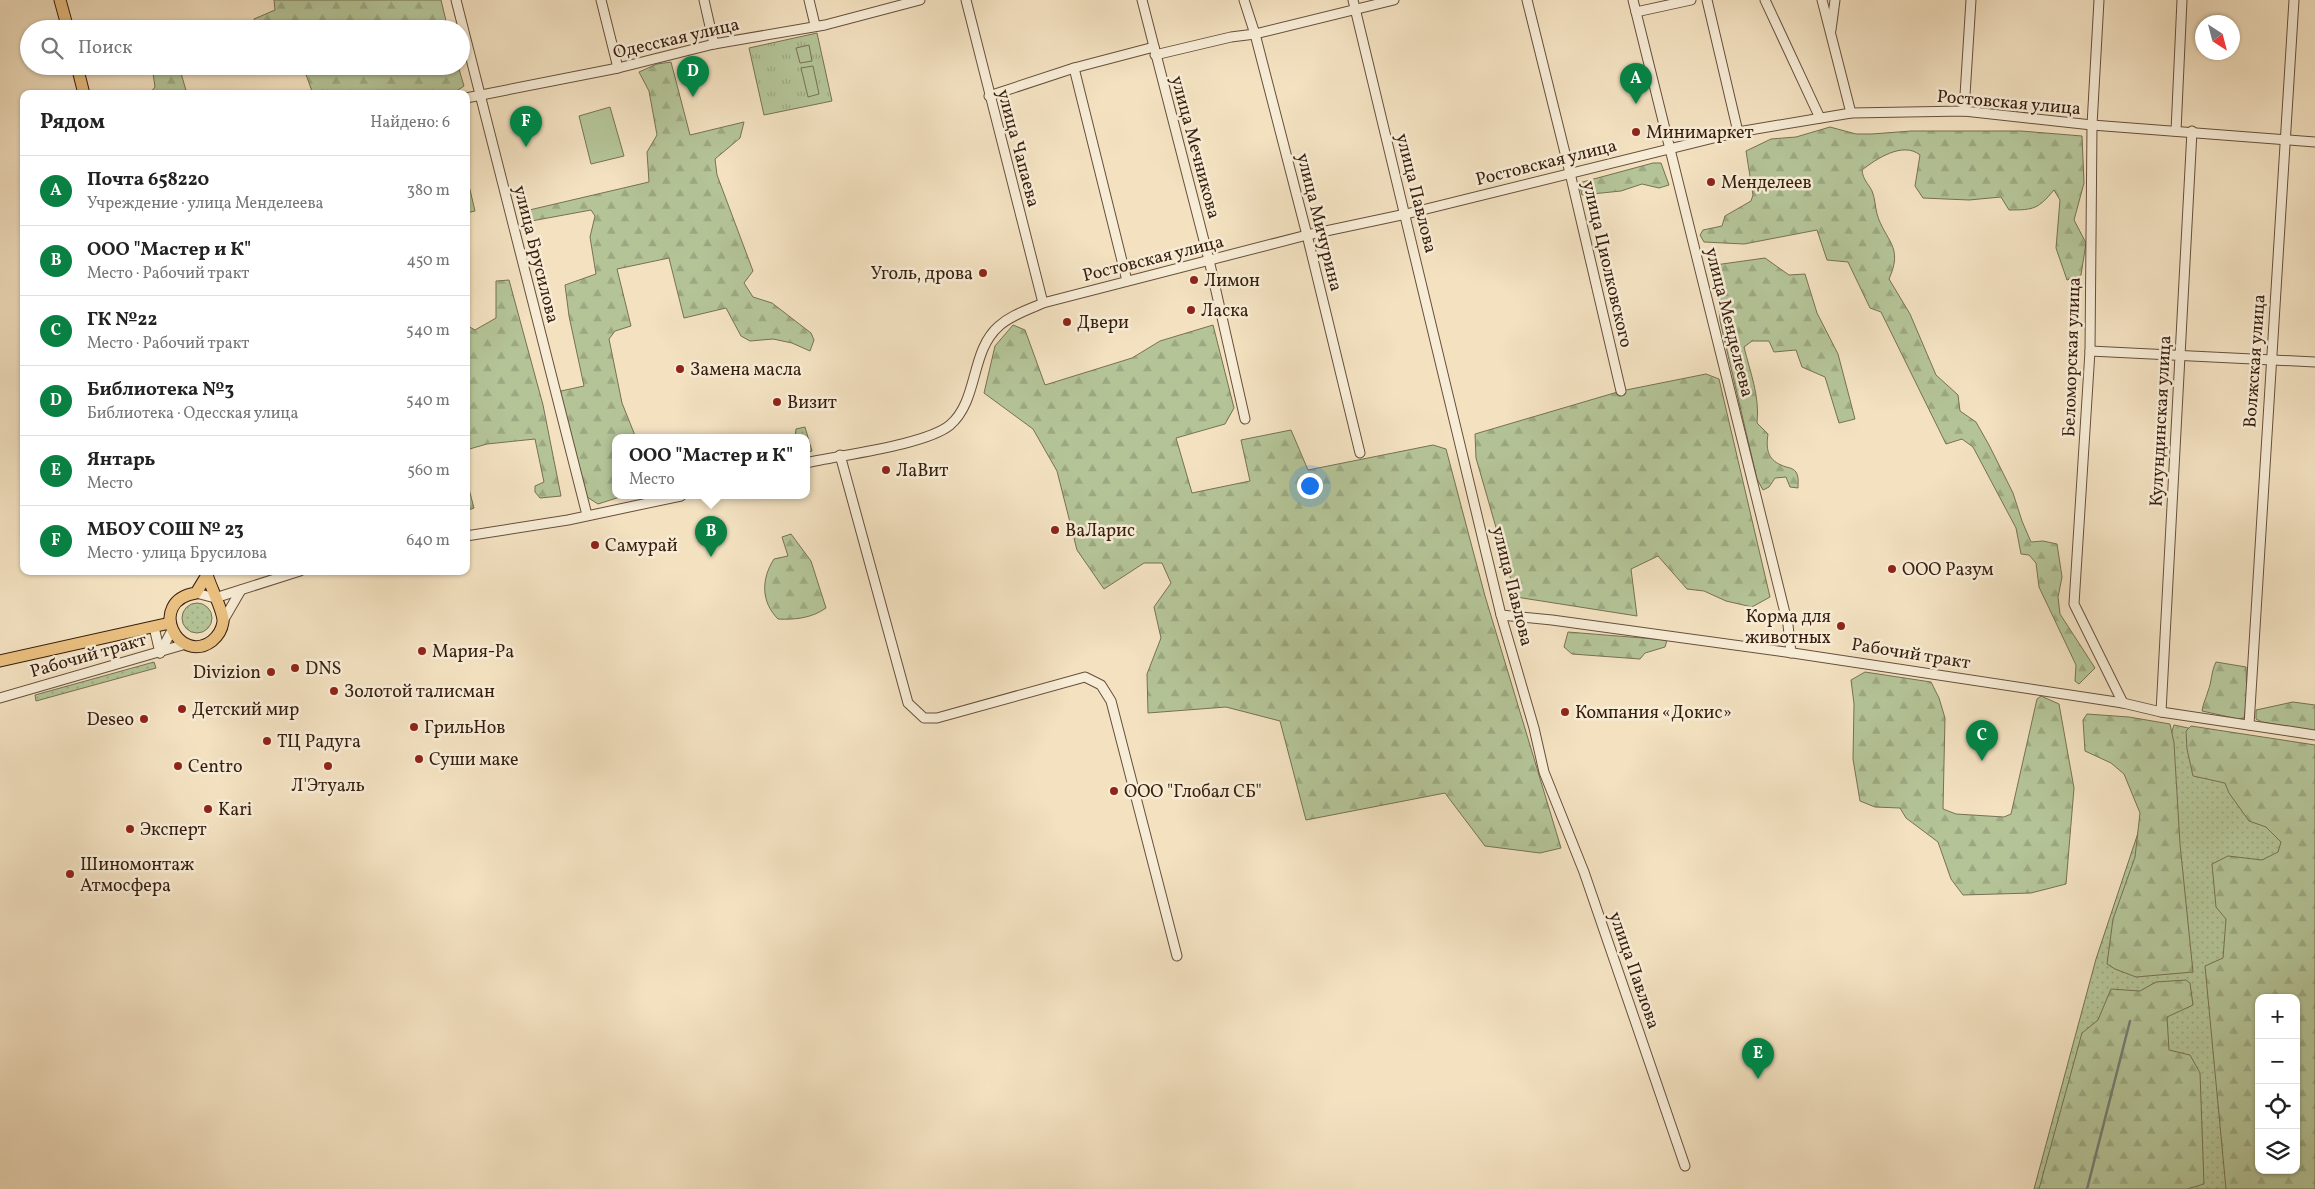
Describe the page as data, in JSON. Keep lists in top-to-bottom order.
{
  "streets": {
    "main road": ["Рабочий тракт"],
    "street": [
      "Одесская улица",
      "Ростовская улица",
      "улица Мечникова",
      "улица Чапаева",
      "улица Павлова",
      "улица Мичурина",
      "улица Брусилова",
      "улица Циолковского",
      "улица Менделеева",
      "Беломорская улица",
      "Волжская улица",
      "Кулундинская улица"
    ]
  },
  "crossings": [
    ["Одесская улица", "улица Брусилова"],
    ["Ростовская улица", "улица Мечникова"],
    ["Ростовская улица", "улица Чапаева"],
    ["Ростовская улица", "улица Павлова"],
    ["Ростовская улица", "улица Мичурина"],
    ["Ростовская улица", "улица Циолковского"],
    ["Ростовская улица", "улица Менделеева"],
    ["Ростовская улица", "Беломорская улица"],
    ["Ростовская улица", "Волжская улица"],
    ["Ростовская улица", "Кулундинская улица"],
    ["улица Павлова", "Рабочий тракт"],
    ["улица Менделеева", "Рабочий тракт"],
    ["Беломорская улица", "Рабочий тракт"],
    ["Волжская улица", "Рабочий тракт"],
    ["Кулундинская улица", "Рабочий тракт"]
  ],
  "places": [
    "Минимаркет",
    "Менделеев",
    "Уголь, дрова",
    "Лимон",
    "Ласка",
    "Двери",
    "Замена масла",
    "Визит",
    "ЛаВит",
    "ВаЛарис",
    "Самурай",
    "ООО Разум",
    "Корма для животных",
    "Мария-Ра",
    "DNS",
    "Divizion",
    "Золотой талисман",
    "Детский мир",
    "Компания «Докис»",
    "Deseo",
    "ГрильНов",
    "ТЦ Радуга",
    "Суши маке",
    "Centro",
    "Л'Этуаль",
    "ООО \"Глобал СБ\"",
    "Kari",
    "Эксперт",
    "Шиномонтаж Атмосфера"
  ],
  "north": "bottom right",
  "page": {
    "search": "Поиск",
    "pins": [
      "D",
      "A",
      "F",
      "B",
      "C",
      "E"
    ],
    "heading": ["Рядом", "Найдено: 6"],
    "list": [
      {
        "mark": "A",
        "name": "Почта 658220",
        "note": "Учреждение · улица Менделеева",
        "value": "380 m"
      },
      {
        "mark": "B",
        "name": "ООО \"Мастер и К\"",
        "note": "Место · Рабочий тракт",
        "value": "450 m"
      },
      {
        "mark": "C",
        "name": "ГК №22",
        "note": "Место · Рабочий тракт",
        "value": "540 m"
      },
      {
        "mark": "D",
        "name": "Библиотека №3",
        "note": "Библиотека · Одесская улица",
        "value": "540 m"
      },
      {
        "mark": "E",
        "name": "Янтарь",
        "note": "Место",
        "value": "560 m"
      },
      {
        "mark": "F",
        "name": "МБОУ СОШ № 23",
        "note": "Место · улица Брусилова",
        "value": "640 m"
      }
    ],
    "popup": ["ООО \"Мастер и К\"", "Место"],
    "map_buttons": ["+", "−"]
  }
}
